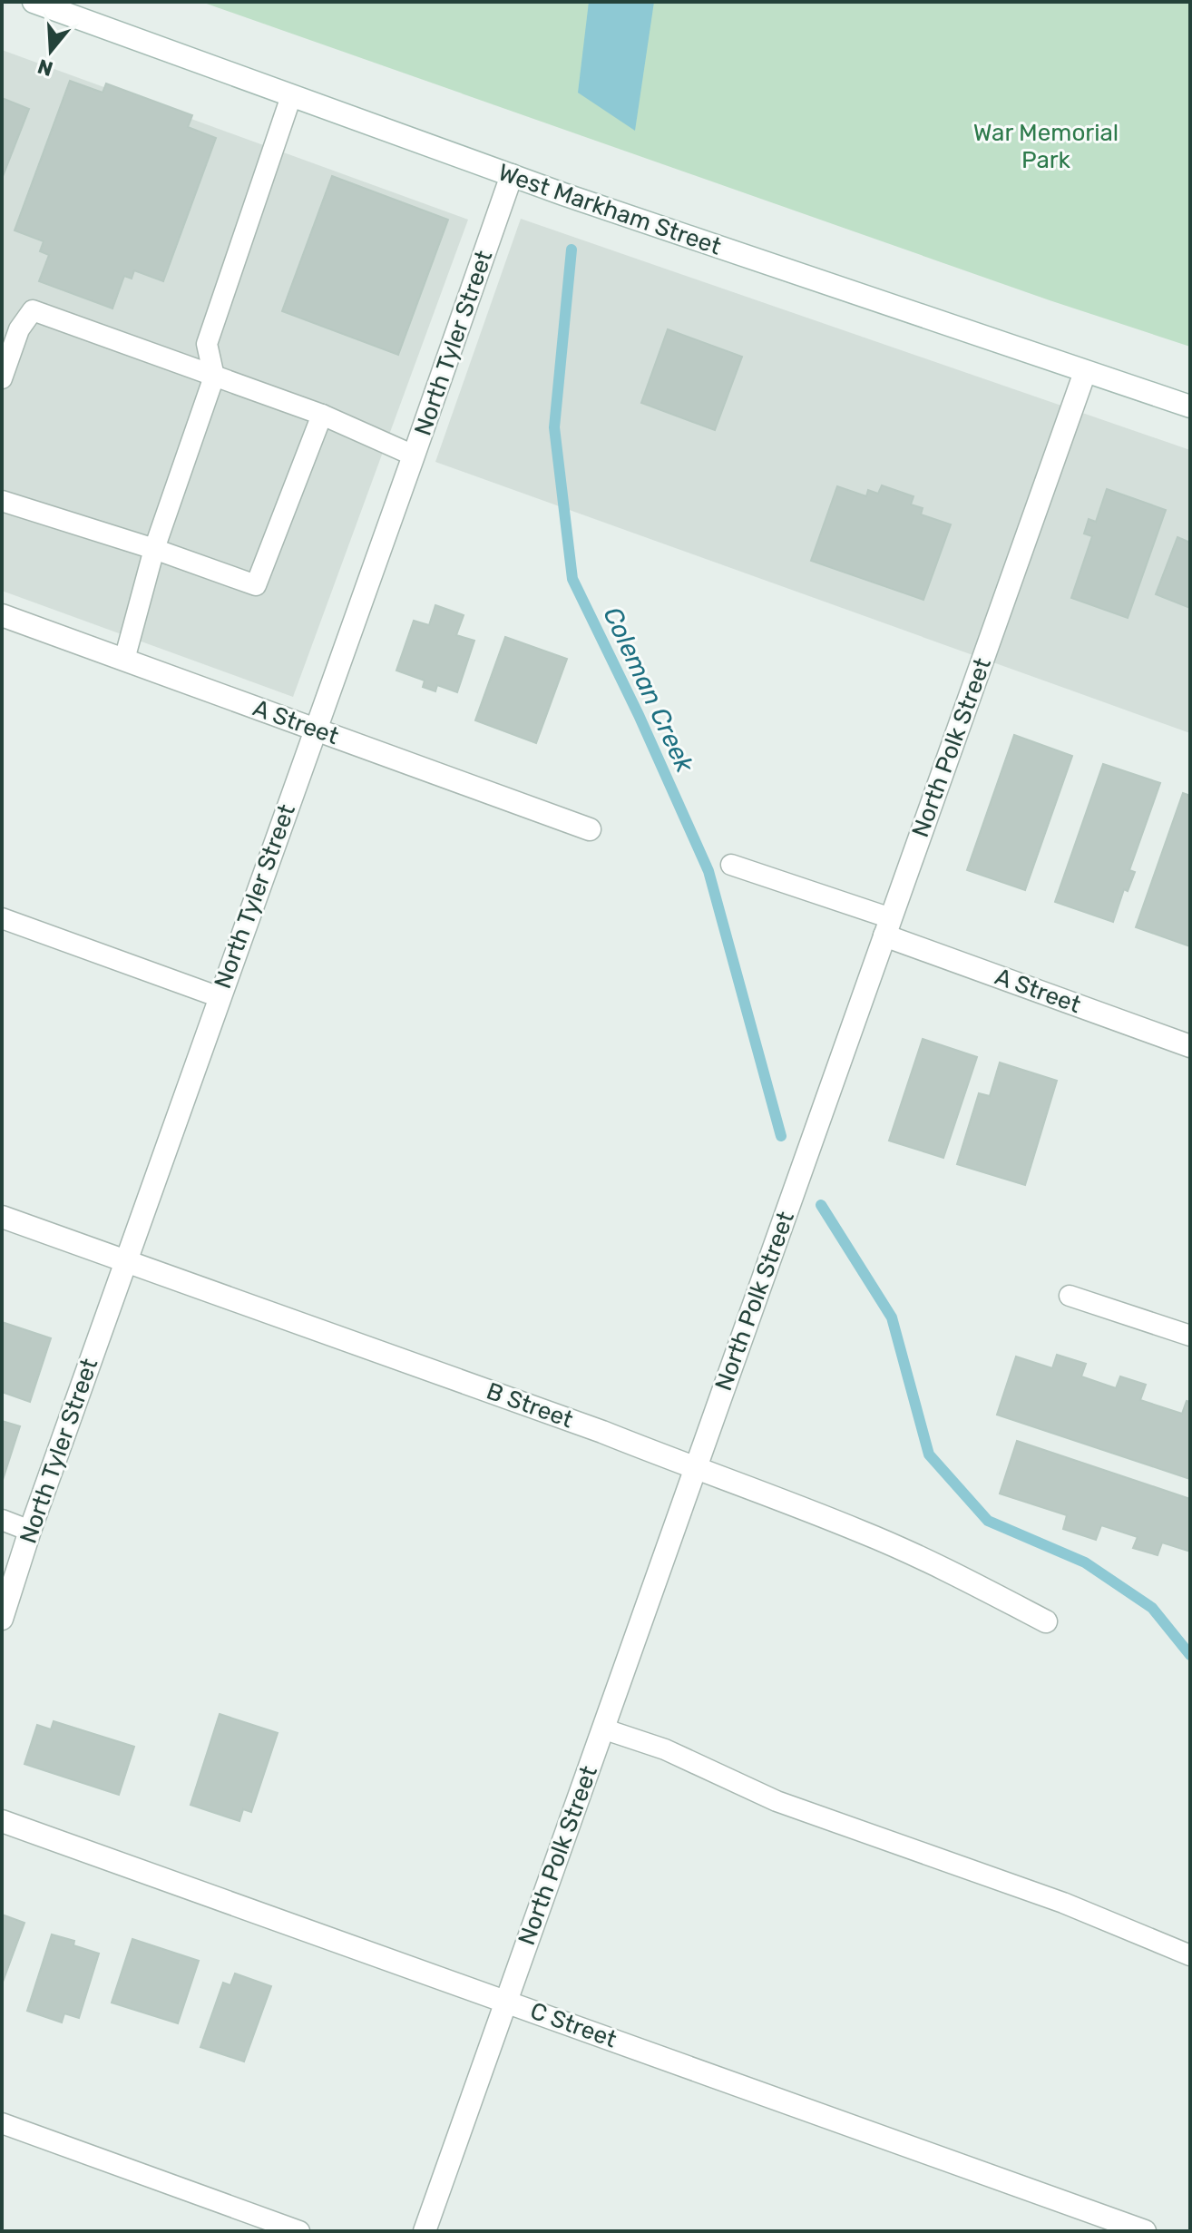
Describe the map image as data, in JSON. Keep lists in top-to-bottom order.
{
  "streets": {
    "street": [
      "West Markham Street",
      "North Tyler Street",
      "A Street",
      "North Polk Street",
      "B Street",
      "C Street"
    ]
  },
  "crossings": [
    ["West Markham Street", "North Tyler Street"],
    ["West Markham Street", "North Polk Street"],
    ["North Tyler Street", "A Street"],
    ["North Tyler Street", "B Street"],
    ["A Street", "North Polk Street"],
    ["North Polk Street", "B Street"],
    ["North Polk Street", "C Street"]
  ],
  "water": ["Coleman Creek"],
  "parks": ["War Memorial Park"],
  "north": "bottom"
}
